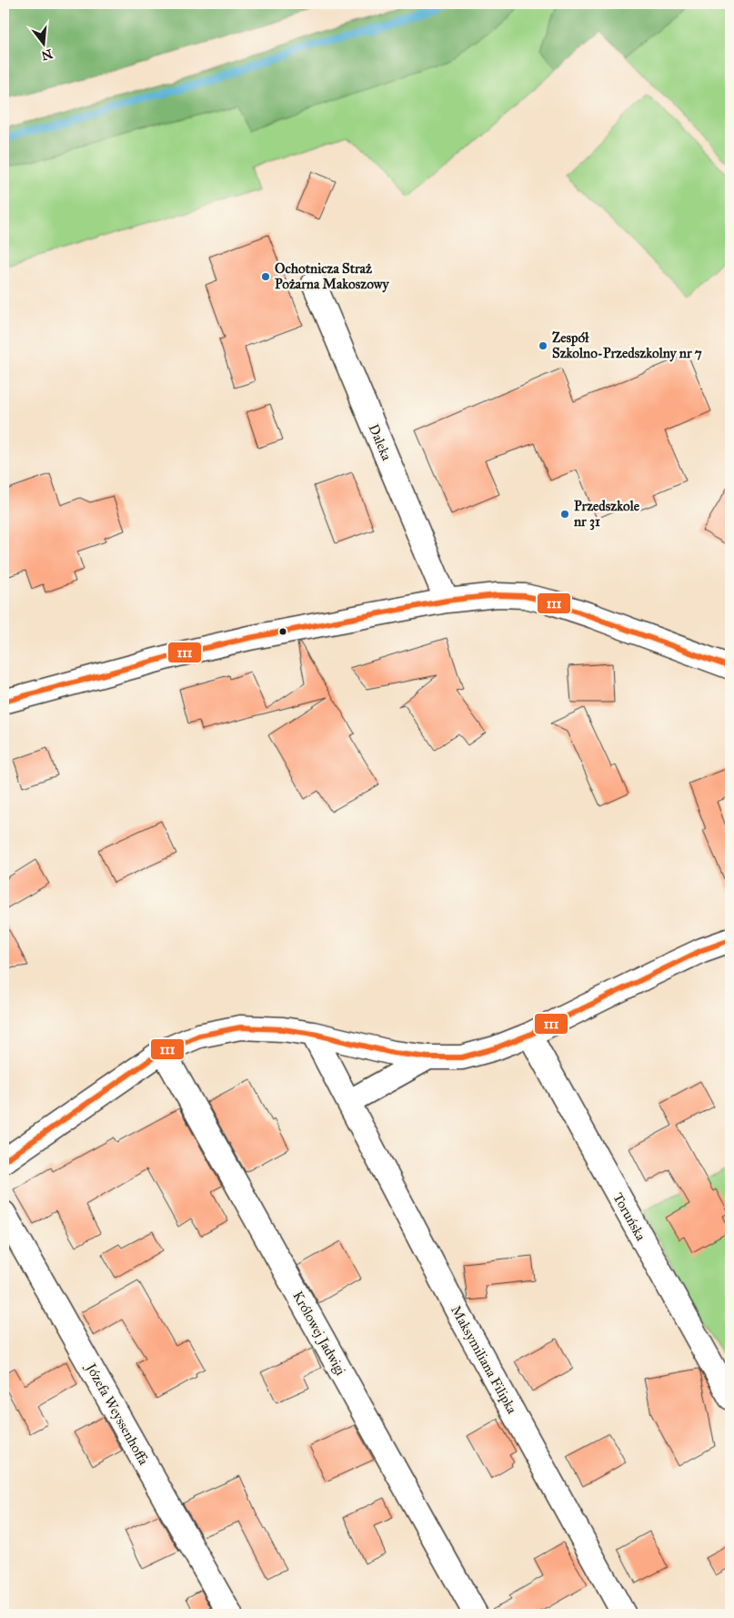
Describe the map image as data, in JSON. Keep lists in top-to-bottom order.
{
  "streets": {
    "street": [
      "Daleka",
      "Toruńska",
      "Królowej Jadwigi",
      "Maksymiliana Filipka",
      "Józefa Weyssenhoffa"
    ]
  },
  "places": ["Ochotnicza Straż Pożarna Makoszowy", "Zespół Szkolno-Przedszkolny nr 7", "Przedszkole nr 31"],
  "lines": ["transit line 111"],
  "north": "bottom"
}
